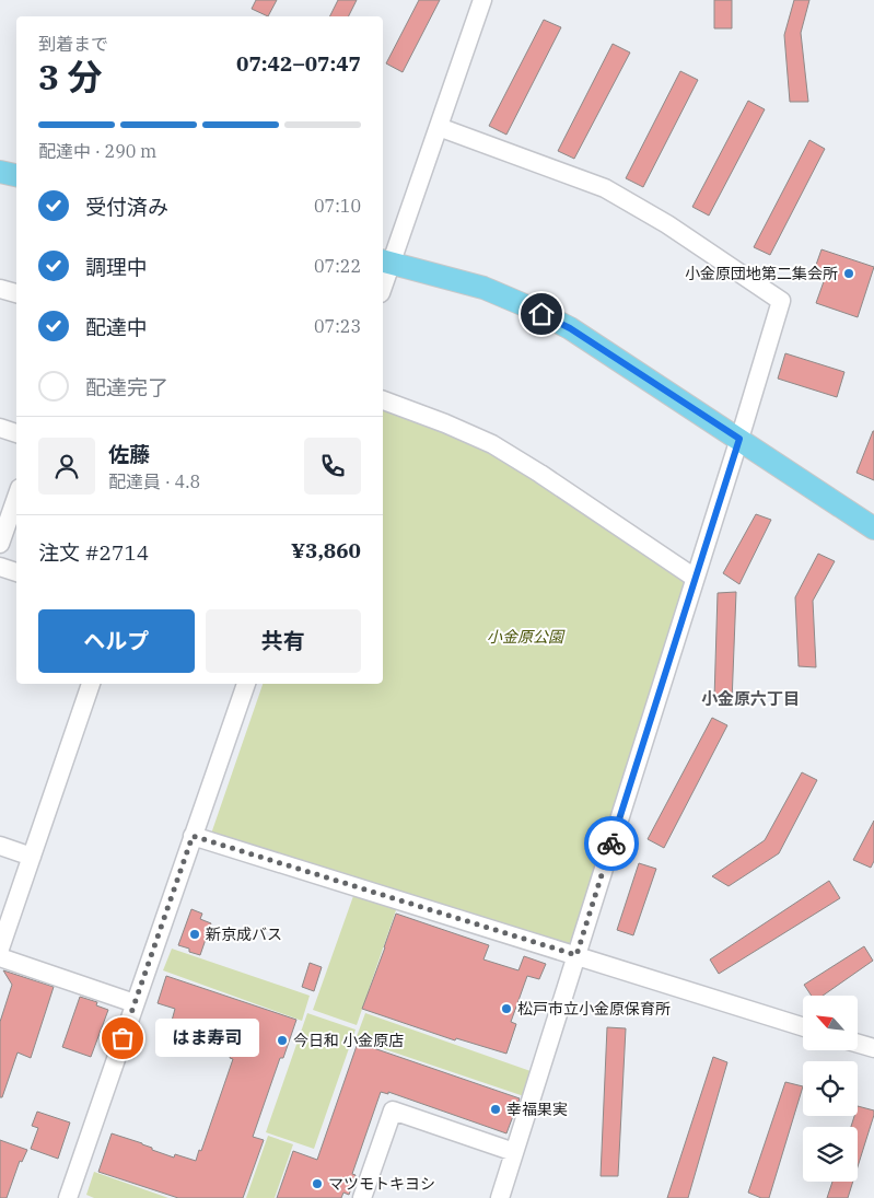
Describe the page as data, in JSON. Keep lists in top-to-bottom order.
{
  "districts": ["小金原六丁目"],
  "parks": ["小金原公園"],
  "places": [
    "小金原団地第二集会所",
    "新京成バス",
    "松戸市立小金原保育所",
    "はま寿司",
    "今日和 小金原店",
    "幸福果実",
    "マツモトキヨシ"
  ],
  "north": "top left",
  "page": {
    "heading": ["3 分", "到着まで", "07:42–07:47"],
    "panel": [
      "佐藤",
      "配達員 · 4.8",
      "注文 #2714",
      "¥3,860"
    ],
    "bar": "配達中 · 290 m",
    "list": [
      ["受付済み", "07:10"],
      ["調理中", "07:22"],
      ["配達中", "07:23"],
      "配達完了"
    ],
    "buttons": ["ヘルプ", "共有"],
    "bubble": "はま寿司"
  }
}
